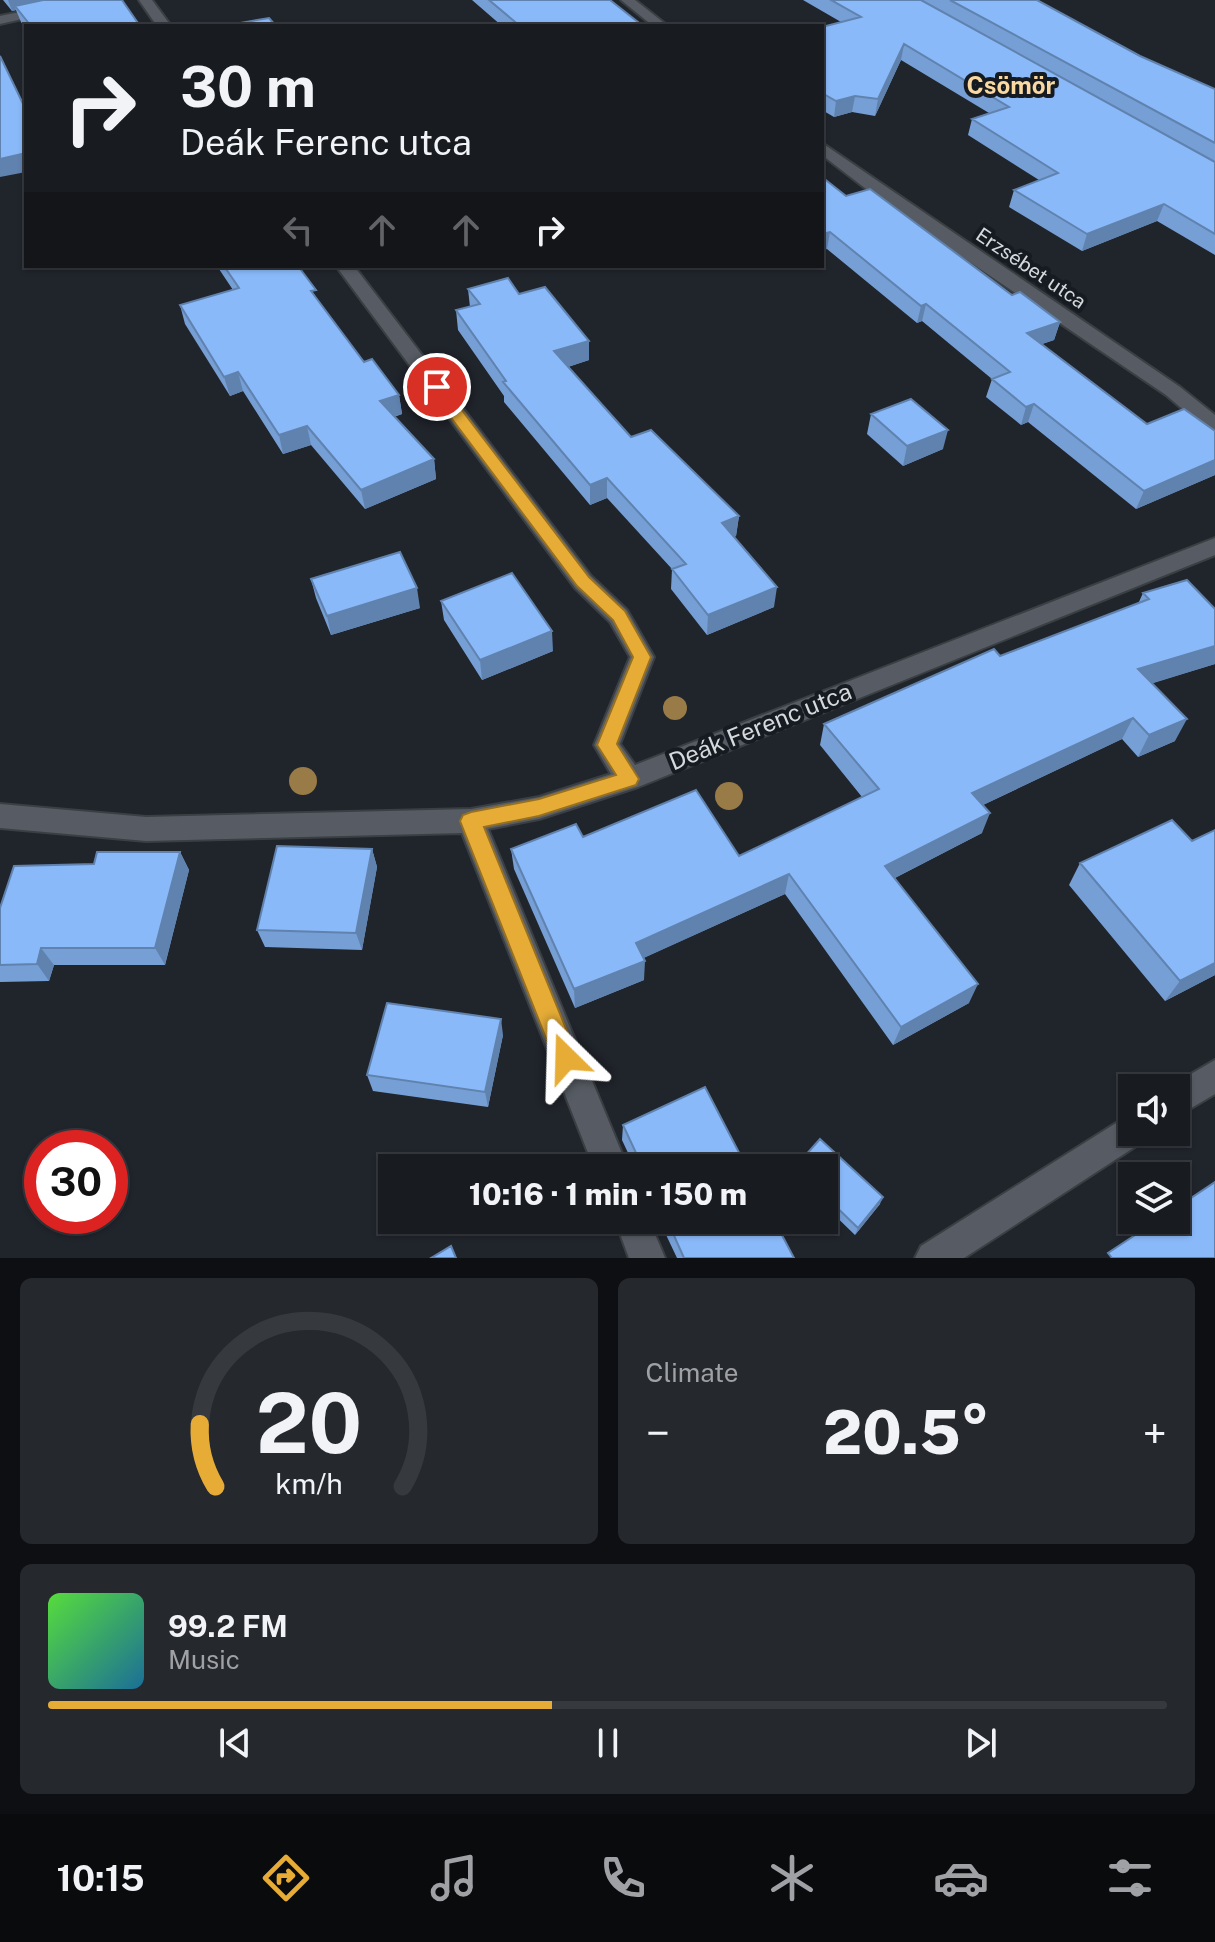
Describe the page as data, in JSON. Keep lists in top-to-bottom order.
{
  "streets": {
    "street": ["Erzsébet utca", "Deák Ferenc utca"]
  },
  "districts": ["Csömör"],
  "page": {
    "turn": ["30 m", "Deák Ferenc utca"],
    "limit": "30",
    "trip": "10:16 · 1 min · 150 m",
    "tile": "Climate",
    "heat": ["−", "20.5°", "+"],
    "song": ["99.2 FM", "Music"],
    "tabs": "10:15",
    "gauge": ["20", "km/h"]
  }
}
